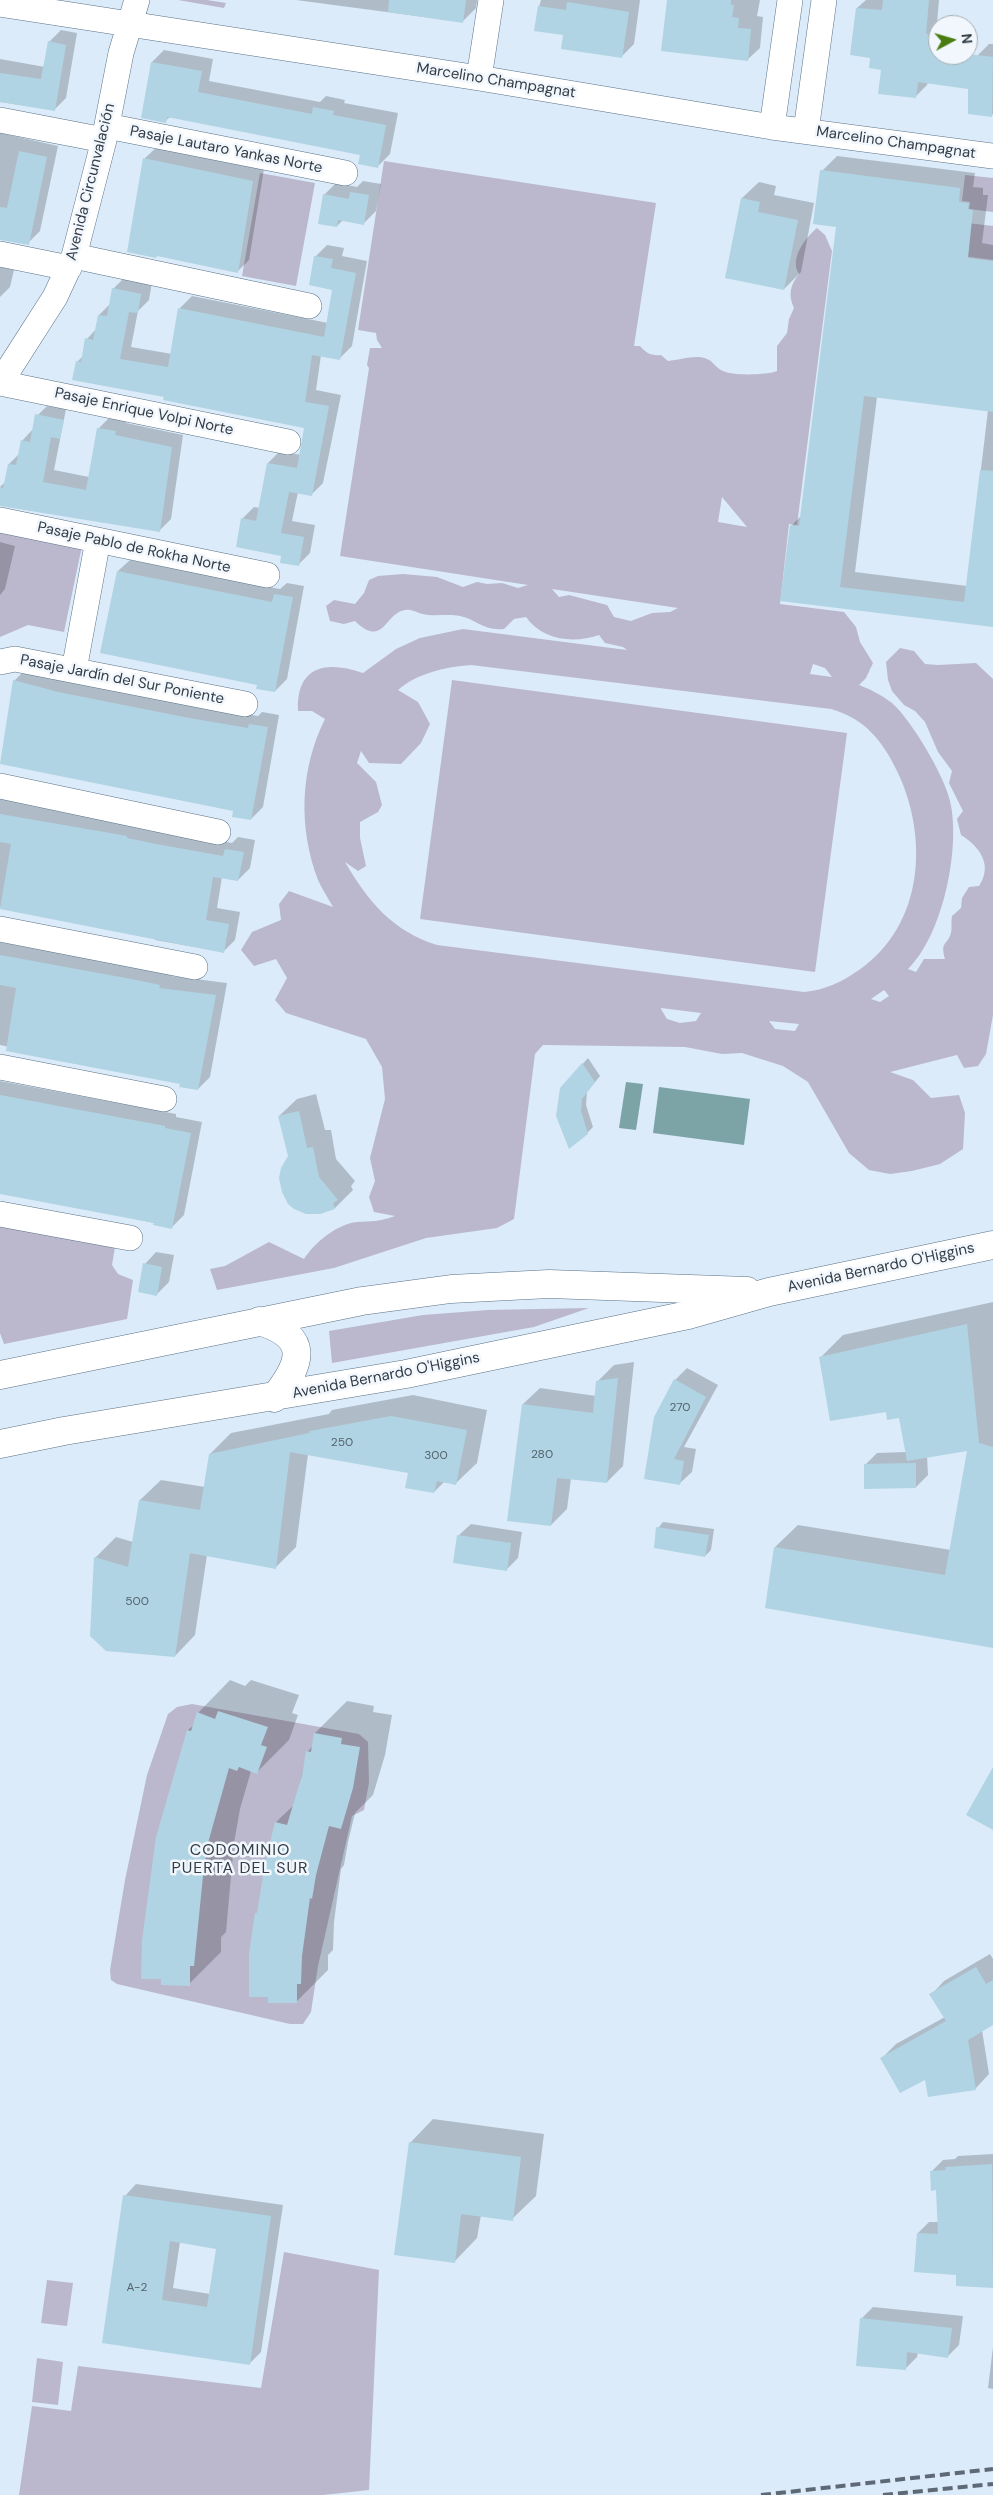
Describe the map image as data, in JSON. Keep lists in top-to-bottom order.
{
  "streets": {
    "main road": ["Avenida Bernardo O'Higgins"],
    "street": [
      "Marcelino Champagnat",
      "Pasaje Lautaro Yankas Norte",
      "Avenida Circunvalación",
      "Pasaje Enrique Volpi Norte",
      "Pasaje Pablo de Rokha Norte",
      "Pasaje Jardín del Sur Poniente"
    ]
  },
  "crossings": [
    ["Marcelino Champagnat", "Avenida Circunvalación"],
    ["Pasaje Lautaro Yankas Norte", "Avenida Circunvalación"],
    ["Avenida Circunvalación", "Pasaje Enrique Volpi Norte"]
  ],
  "districts": ["CODOMINIO PUERTA DEL SUR"],
  "house_numbers": [
    "270",
    "250",
    "280",
    "300",
    "500",
    "A-2"
  ],
  "north": "right"
}
